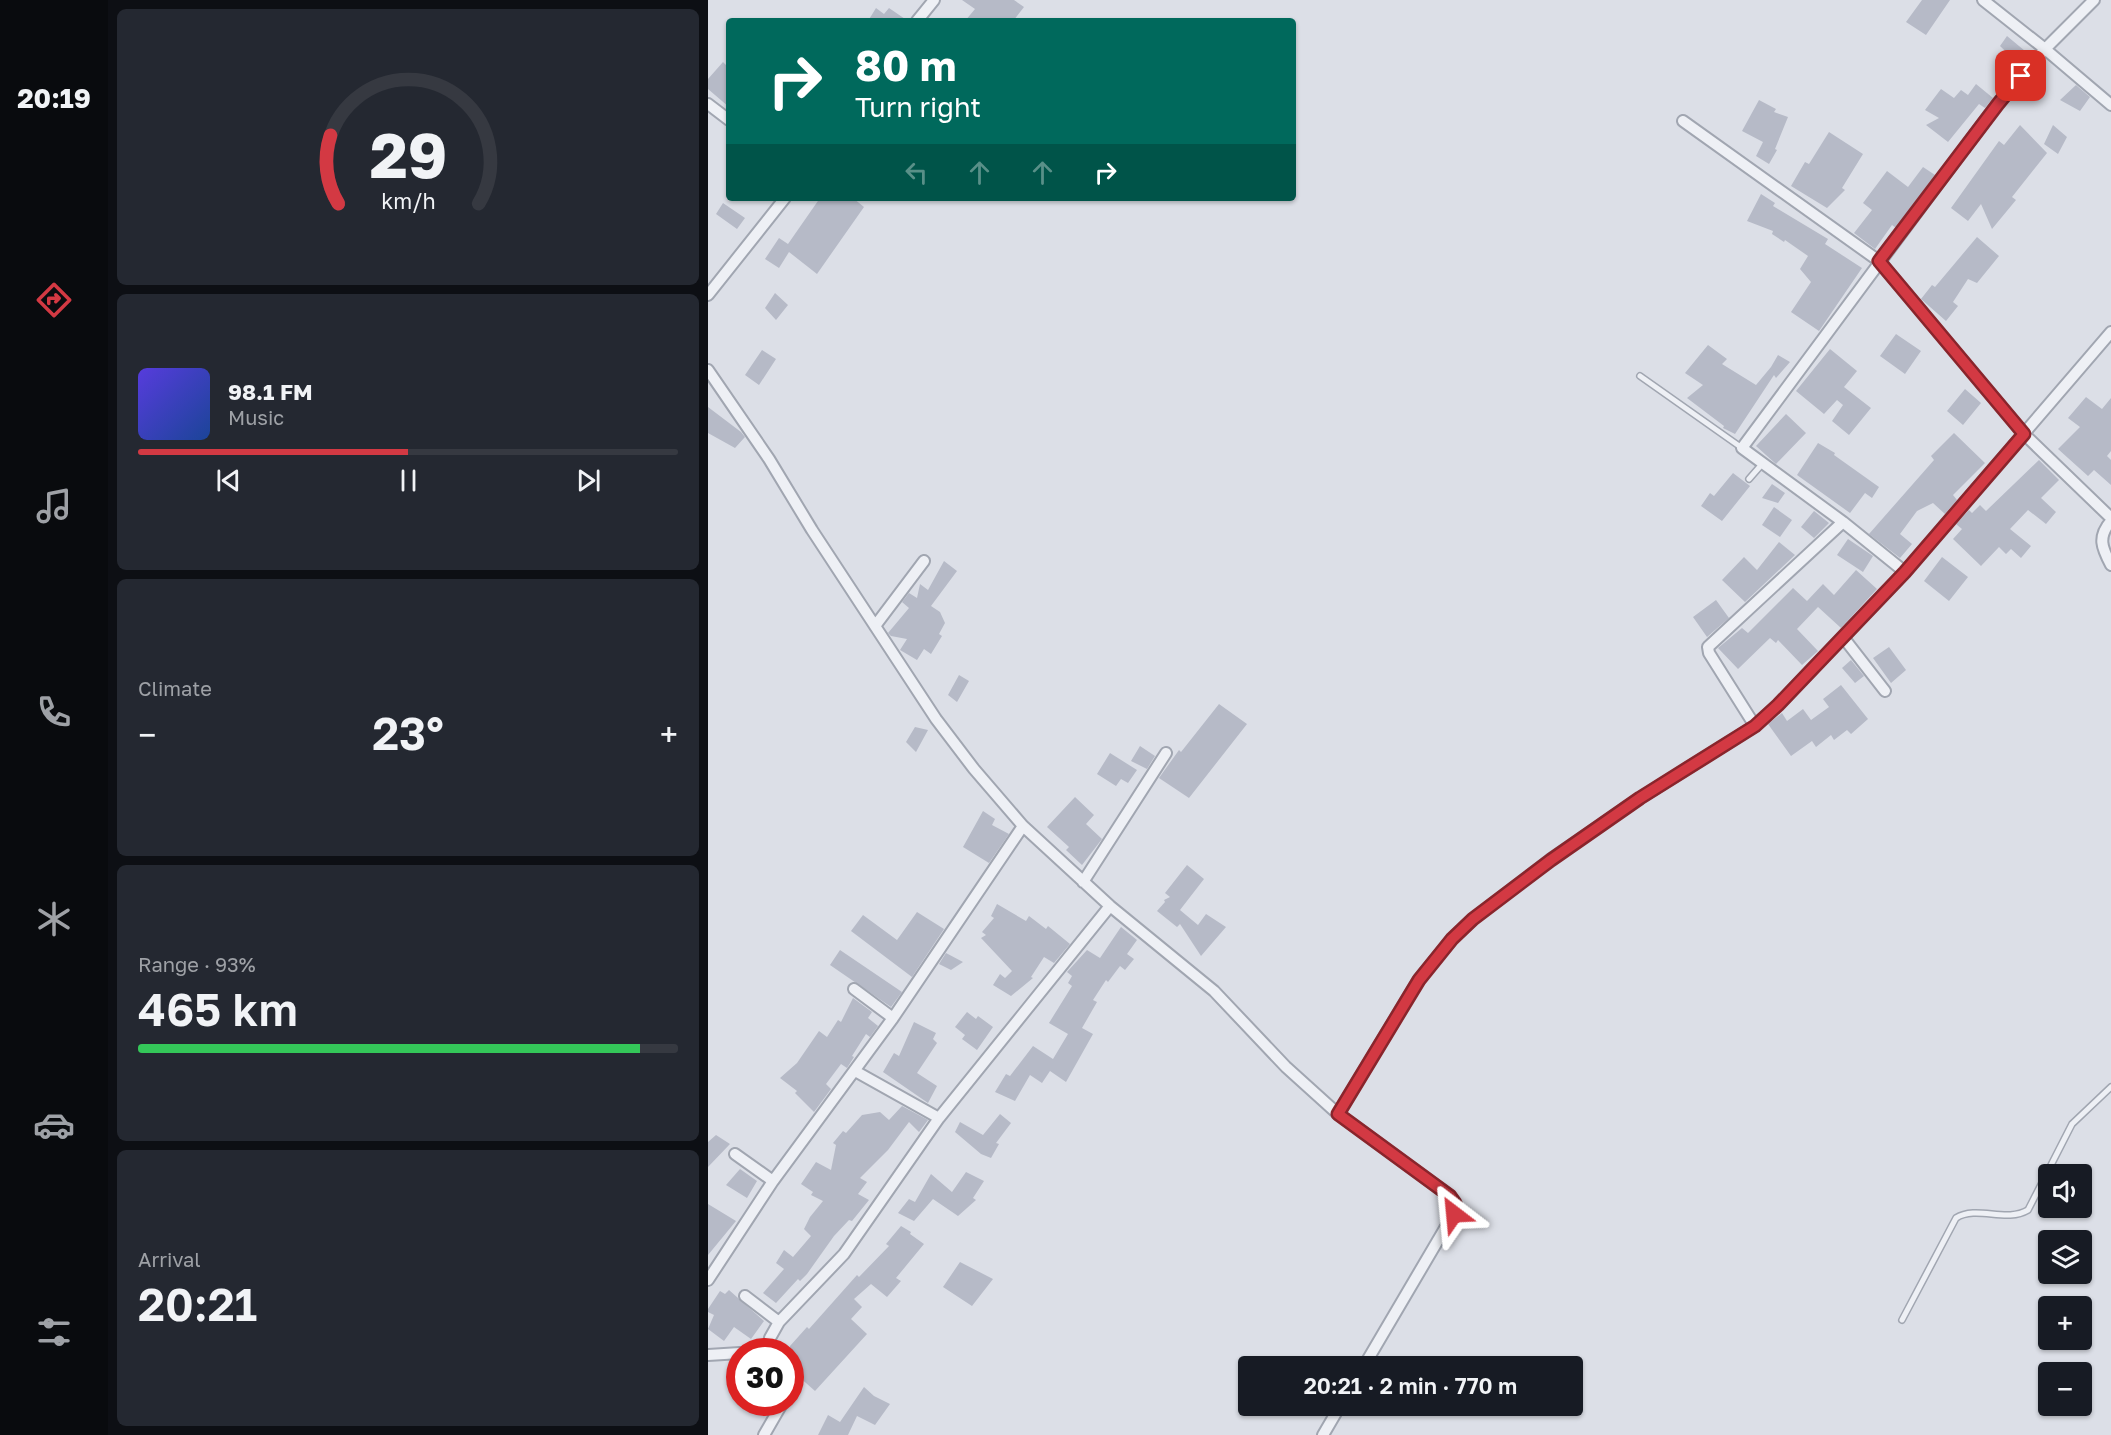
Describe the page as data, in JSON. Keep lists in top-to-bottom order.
{
  "page": {
    "tabs": "20:19",
    "turn": ["80 m", "Turn right"],
    "song": ["98.1 FM", "Music"],
    "tile": [
      "Climate",
      ["Range · 93%", "465 km"],
      ["Arrival", "20:21"]
    ],
    "heat": ["−", "23°", "+"],
    "map_buttons": ["+", "−"],
    "limit": "30",
    "trip": "20:21 · 2 min · 770 m",
    "gauge": ["29", "km/h"]
  }
}
